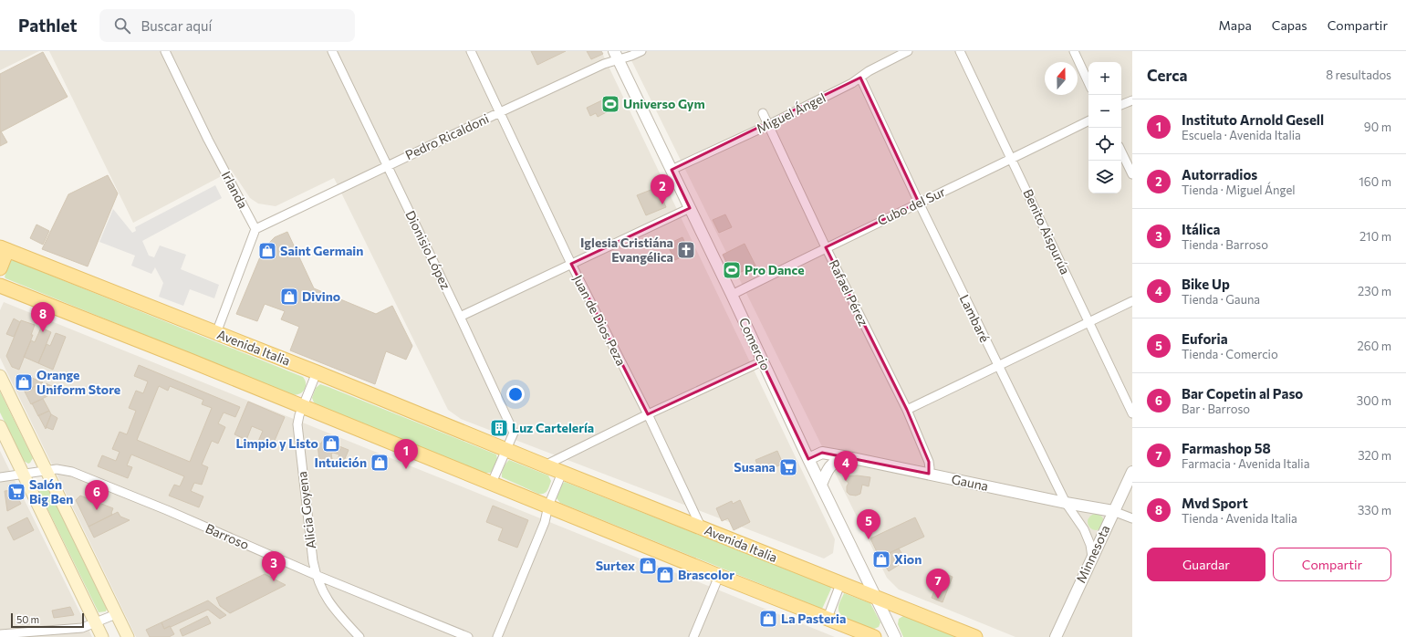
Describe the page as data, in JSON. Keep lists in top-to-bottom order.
{
  "streets": {
    "main road": ["Avenida Italia"],
    "street": [
      "Miguel Ángel",
      "Pedro Ricaldoni",
      "Irlanda",
      "Cubo del Sur",
      "Benito Aispurúa",
      "Dionisio López",
      "Rafael Pérez",
      "Lambaré",
      "Juan de Dios Peza",
      "Comercio",
      "Gauna",
      "Alicia Goyena",
      "Barroso",
      "Minnesota"
    ]
  },
  "crossings": [
    ["Miguel Ángel", "Rafael Pérez"],
    ["Miguel Ángel", "Lambaré"],
    ["Miguel Ángel", "Comercio"],
    ["Pedro Ricaldoni", "Irlanda"],
    ["Pedro Ricaldoni", "Dionisio López"],
    ["Pedro Ricaldoni", "Juan de Dios Peza"],
    ["Pedro Ricaldoni", "Comercio"],
    ["Cubo del Sur", "Benito Aispurúa"],
    ["Cubo del Sur", "Rafael Pérez"],
    ["Cubo del Sur", "Lambaré"],
    ["Cubo del Sur", "Comercio"],
    ["Dionisio López", "Avenida Italia"],
    ["Rafael Pérez", "Gauna"],
    ["Lambaré", "Gauna"],
    ["Lambaré", "Minnesota"],
    ["Juan de Dios Peza", "Avenida Italia"],
    ["Comercio", "Avenida Italia"],
    ["Comercio", "Gauna"],
    ["Avenida Italia", "Alicia Goyena"],
    ["Gauna", "Minnesota"],
    ["Alicia Goyena", "Barroso"]
  ],
  "places": {
    "sports": ["Universo Gym", "Pro Dance"],
    "church": ["Iglesia Cristiána Evangélica"],
    "shop": [
      "Saint Germain",
      "Divino",
      "Orange Uniform Store",
      "Limpio y Listo",
      "Intuición",
      "Xion",
      "Surtex",
      "Brascolor",
      "La Pasteria"
    ],
    "building": ["Luz Cartelería"],
    "supermarket": ["Susana", "Salón Big Ben"]
  },
  "scale_bar": "50 m",
  "north": "top",
  "page": {
    "header": "Pathlet",
    "search": "Buscar aquí",
    "nav": ["Mapa", "Capas", "Compartir"],
    "heading": ["Cerca", "8 resultados"],
    "map_buttons": ["+", "−"],
    "list": [
      {
        "mark": "1",
        "name": "Instituto Arnold Gesell",
        "note": "Escuela · Avenida Italia",
        "value": "90 m"
      },
      {
        "mark": "2",
        "name": "Autorradios",
        "note": "Tienda · Miguel Ángel",
        "value": "160 m"
      },
      {
        "mark": "3",
        "name": "Itálica",
        "note": "Tienda · Barroso",
        "value": "210 m"
      },
      {
        "mark": "4",
        "name": "Bike Up",
        "note": "Tienda · Gauna",
        "value": "230 m"
      },
      {
        "mark": "5",
        "name": "Euforia",
        "note": "Tienda · Comercio",
        "value": "260 m"
      },
      {
        "mark": "6",
        "name": "Bar Copetin al Paso",
        "note": "Bar · Barroso",
        "value": "300 m"
      },
      {
        "mark": "7",
        "name": "Farmashop 58",
        "note": "Farmacia · Avenida Italia",
        "value": "320 m"
      },
      {
        "mark": "8",
        "name": "Mvd Sport",
        "note": "Tienda · Avenida Italia",
        "value": "330 m"
      }
    ],
    "pins": [
      "2",
      "8",
      "1",
      "4",
      "6",
      "5",
      "3",
      "7"
    ],
    "buttons": ["Guardar", "Compartir"],
    "scale": "50 m"
  }
}
